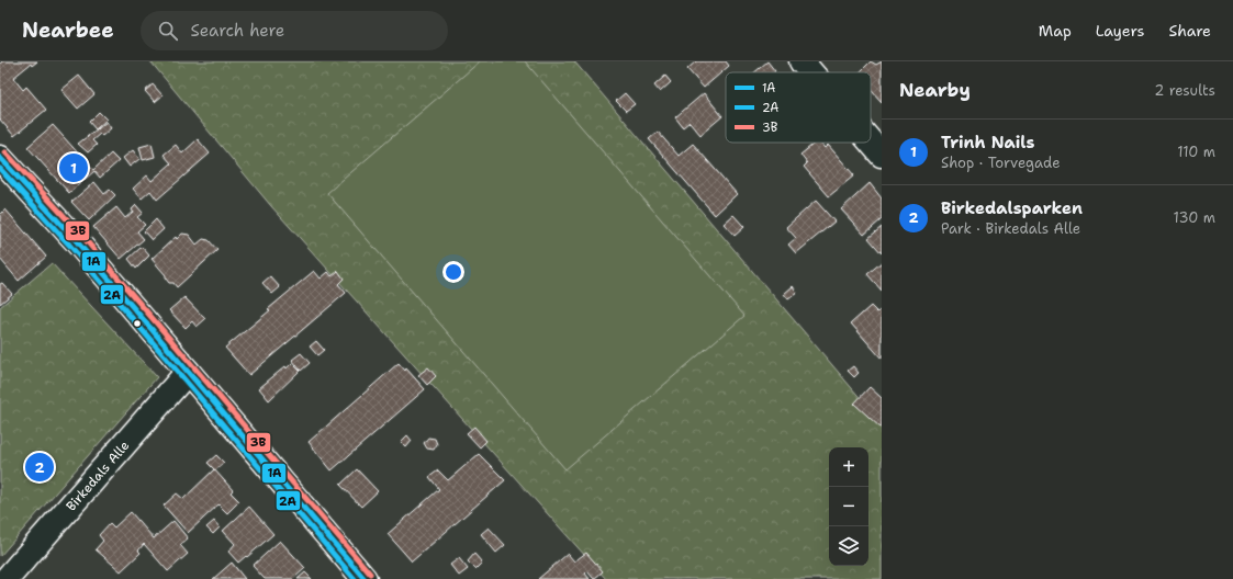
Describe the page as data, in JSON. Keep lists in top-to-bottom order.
{
  "streets": {
    "street": ["Birkedals Alle"]
  },
  "lines": ["transit line 3B", "transit line 1A", "transit line 2A"],
  "legend": ["1A", "2A", "3B"],
  "page": {
    "header": "Nearbee",
    "search": "Search here",
    "nav": ["Map", "Layers", "Share"],
    "heading": ["Nearby", "2 results"],
    "list": [
      {
        "mark": "1",
        "name": "Trinh Nails",
        "note": "Shop · Torvegade",
        "value": "110 m"
      },
      {
        "mark": "2",
        "name": "Birkedalsparken",
        "note": "Park · Birkedals Alle",
        "value": "130 m"
      }
    ],
    "pins": ["1", "2"],
    "map_buttons": ["+", "−"]
  }
}
